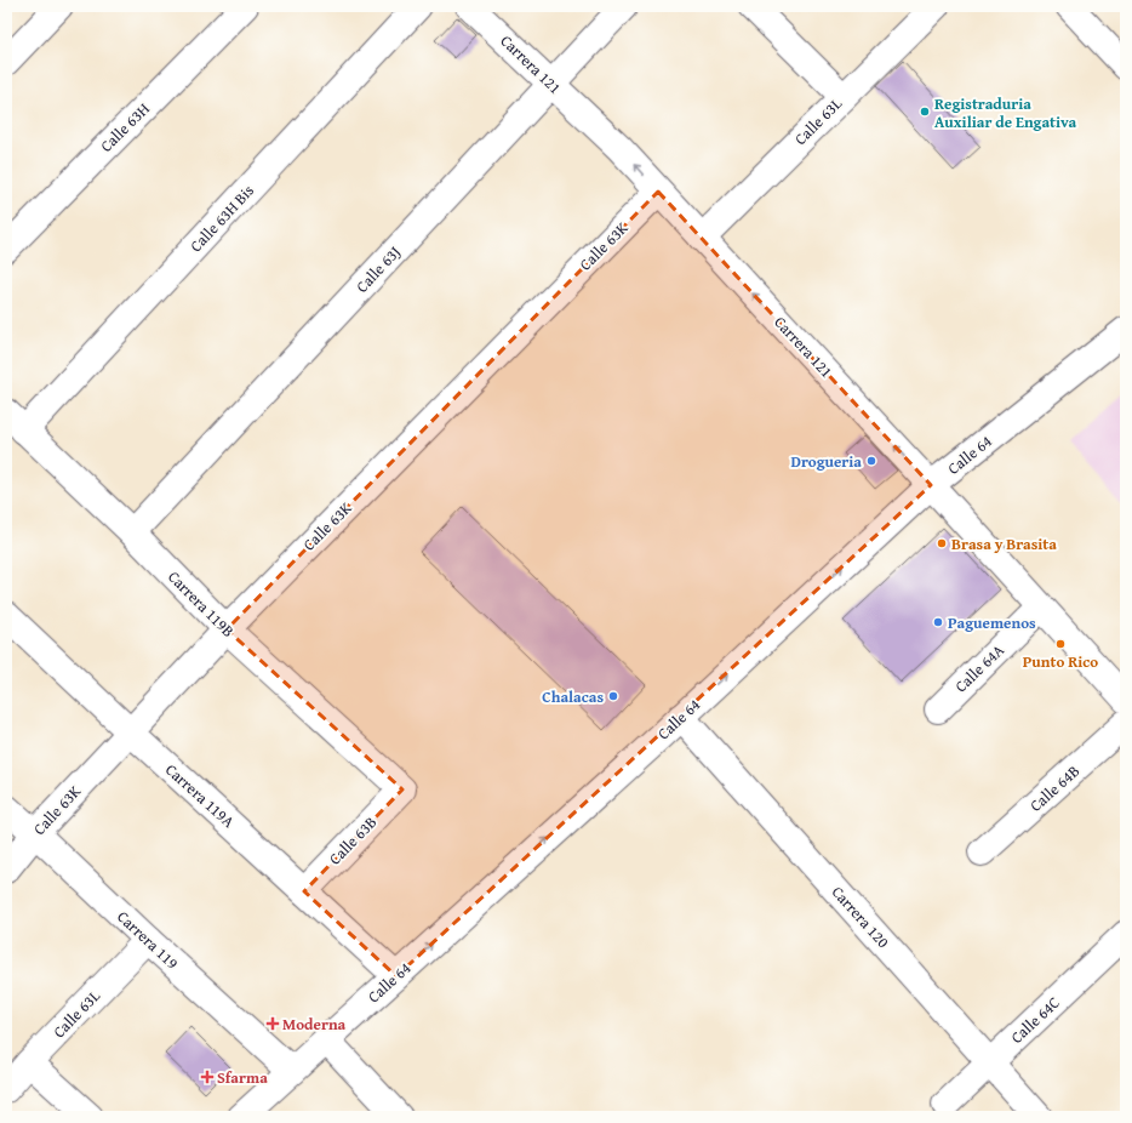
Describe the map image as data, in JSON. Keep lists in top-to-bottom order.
{
  "streets": {
    "street": [
      "Carrera 121",
      "Calle 63L",
      "Calle 63H",
      "Calle 63H Bis",
      "Calle 63K",
      "Calle 63J",
      "Calle 64",
      "Carrera 119B",
      "Calle 64A",
      "Calle 64B",
      "Carrera 119A",
      "Calle 63B",
      "Carrera 120",
      "Carrera 119",
      "Calle 64C"
    ]
  },
  "crossings": [
    ["Carrera 121", "Calle 63L"],
    ["Carrera 121", "Calle 63K"],
    ["Carrera 121", "Calle 63J"],
    ["Carrera 121", "Calle 64"],
    ["Carrera 121", "Calle 64A"],
    ["Calle 63L", "Carrera 119"],
    ["Calle 63H Bis", "Carrera 119B"],
    ["Calle 63K", "Carrera 119B"],
    ["Calle 63K", "Carrera 119A"],
    ["Calle 63K", "Carrera 119"],
    ["Calle 63J", "Carrera 119B"],
    ["Calle 64", "Carrera 119A"],
    ["Calle 64", "Carrera 120"],
    ["Calle 64", "Carrera 119"],
    ["Carrera 119B", "Calle 63B"],
    ["Carrera 119A", "Calle 63B"],
    ["Carrera 120", "Calle 64C"]
  ],
  "one_way": ["Carrera 121", "Calle 64"],
  "places": {
    "other": [
      "Registraduria Auxiliar de Engativa",
      "Drogueria",
      "Brasa y Brasita",
      "Paguemenos",
      "Punto Rico",
      "Chalacas"
    ],
    "health": ["Moderna", "Sfarma"]
  }
}
